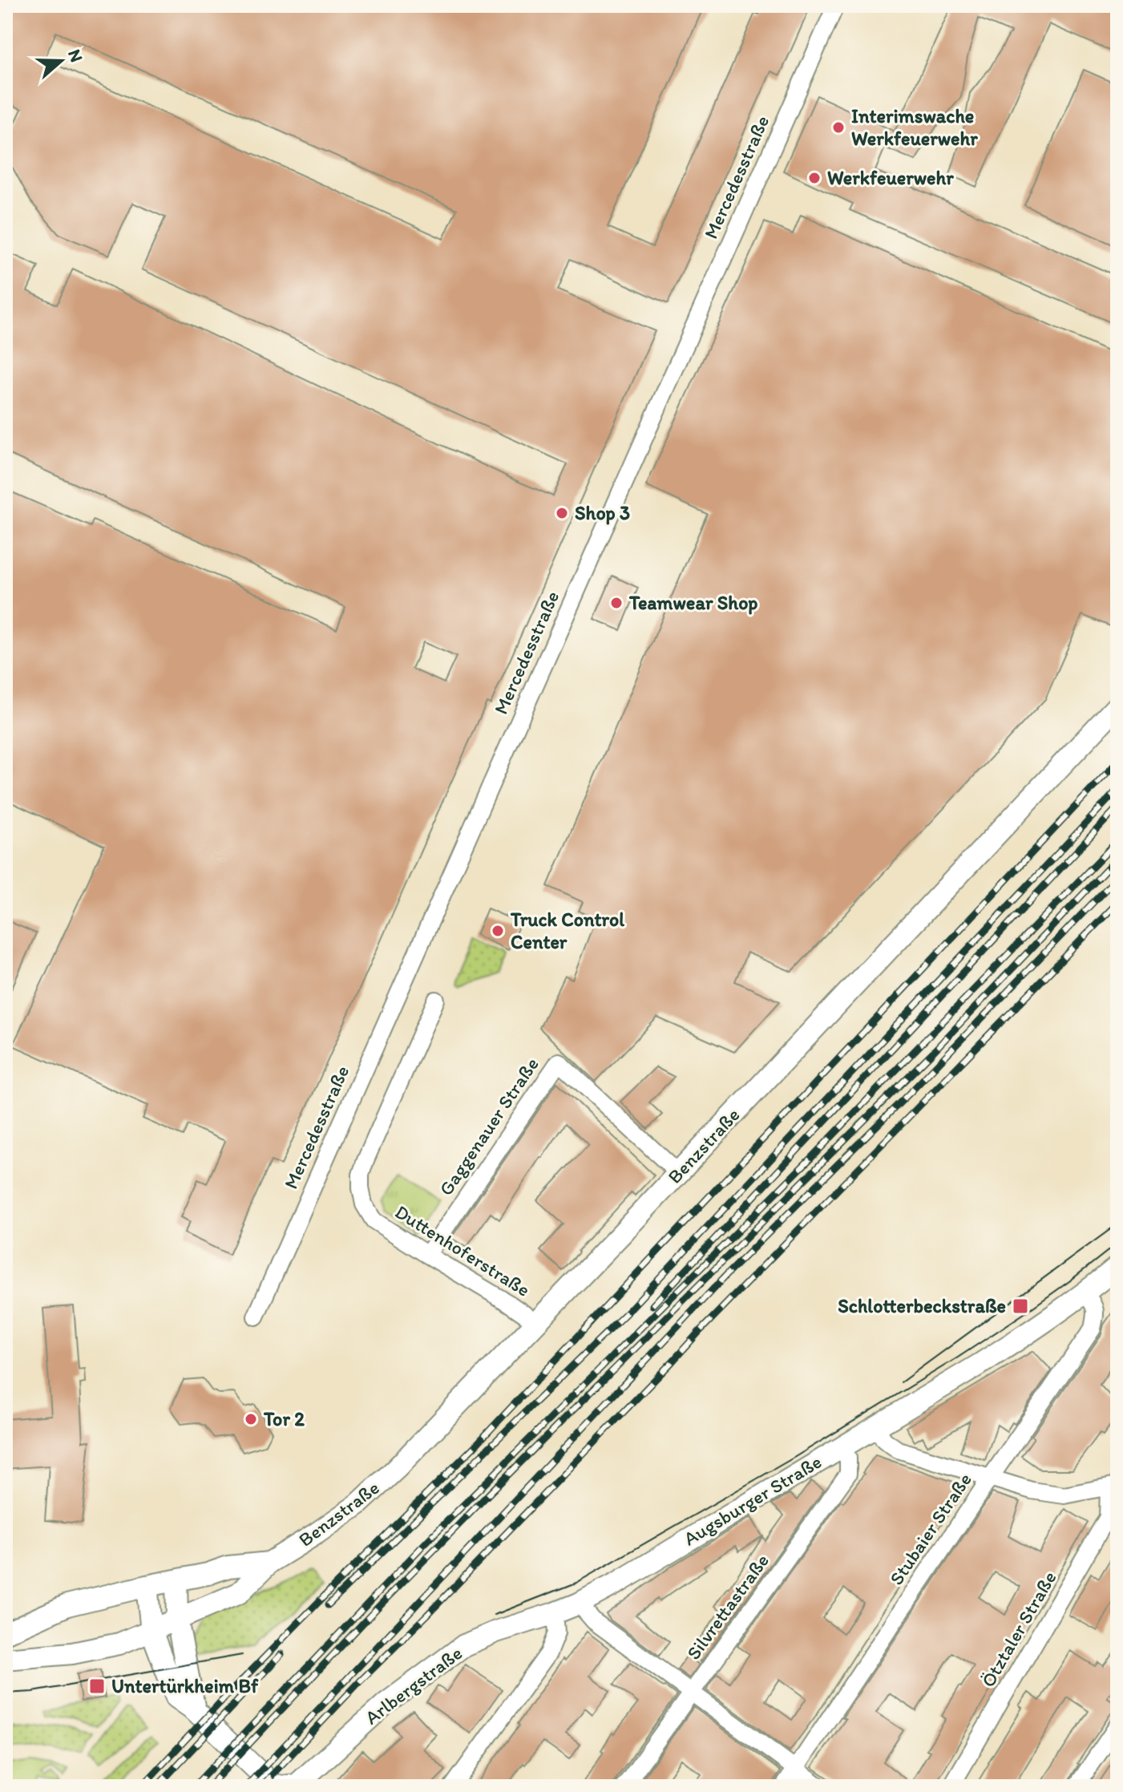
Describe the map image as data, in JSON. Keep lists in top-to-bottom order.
{
  "streets": {
    "main road": ["Benzstraße", "Augsburger Straße", "Arlbergstraße"],
    "street": [
      "Mercedesstraße",
      "Gaggenauer Straße",
      "Duttenhoferstraße",
      "Stubaier Straße",
      "Silvrettastraße",
      "Ötztaler Straße"
    ]
  },
  "crossings": [
    ["Gaggenauer Straße", "Benzstraße"],
    ["Gaggenauer Straße", "Duttenhoferstraße"],
    ["Benzstraße", "Duttenhoferstraße"],
    ["Benzstraße", "Arlbergstraße"],
    ["Augsburger Straße", "Stubaier Straße"],
    ["Augsburger Straße", "Silvrettastraße"],
    ["Augsburger Straße", "Arlbergstraße"]
  ],
  "places": {
    "other": [
      "Interimswache Werkfeuerwehr",
      "Werkfeuerwehr",
      "Shop 3",
      "Teamwear Shop",
      "Truck Control Center",
      "Tor 2"
    ],
    "transit": ["Schlotterbeckstraße", "Untertürkheim Bf"]
  },
  "north": "right"
}
